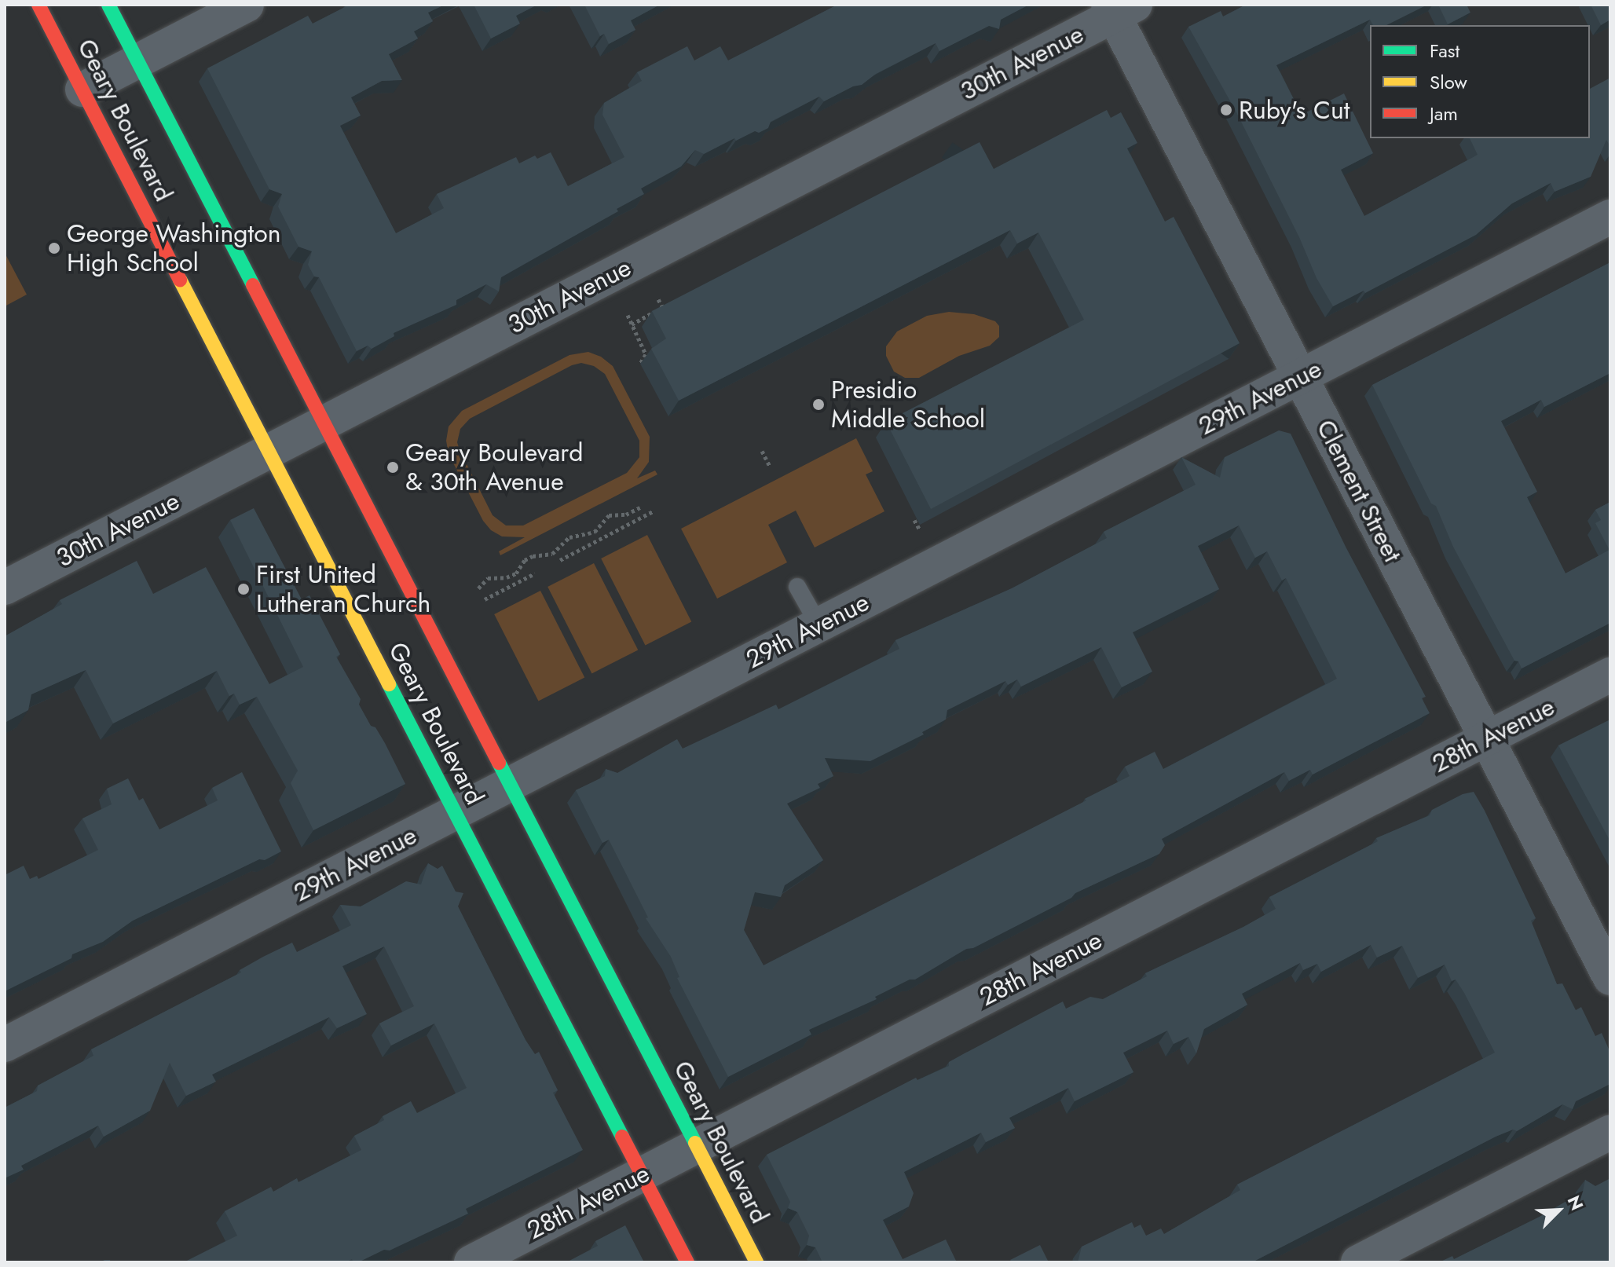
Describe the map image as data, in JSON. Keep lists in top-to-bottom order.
{
  "streets": {
    "main road": ["Geary Boulevard"],
    "street": [
      "30th Avenue",
      "29th Avenue",
      "Clement Street",
      "28th Avenue"
    ]
  },
  "crossings": [
    ["30th Avenue", "Geary Boulevard"],
    ["30th Avenue", "Clement Street"],
    ["Geary Boulevard", "29th Avenue"],
    ["Geary Boulevard", "28th Avenue"],
    ["29th Avenue", "Clement Street"],
    ["Clement Street", "28th Avenue"]
  ],
  "places": [
    "Ruby's Cut",
    "George Washington High School",
    "Presidio Middle School",
    "Geary Boulevard & 30th Avenue",
    "First United Lutheran Church"
  ],
  "legend": ["Fast", "Slow", "Jam"],
  "north": "top right"
}
